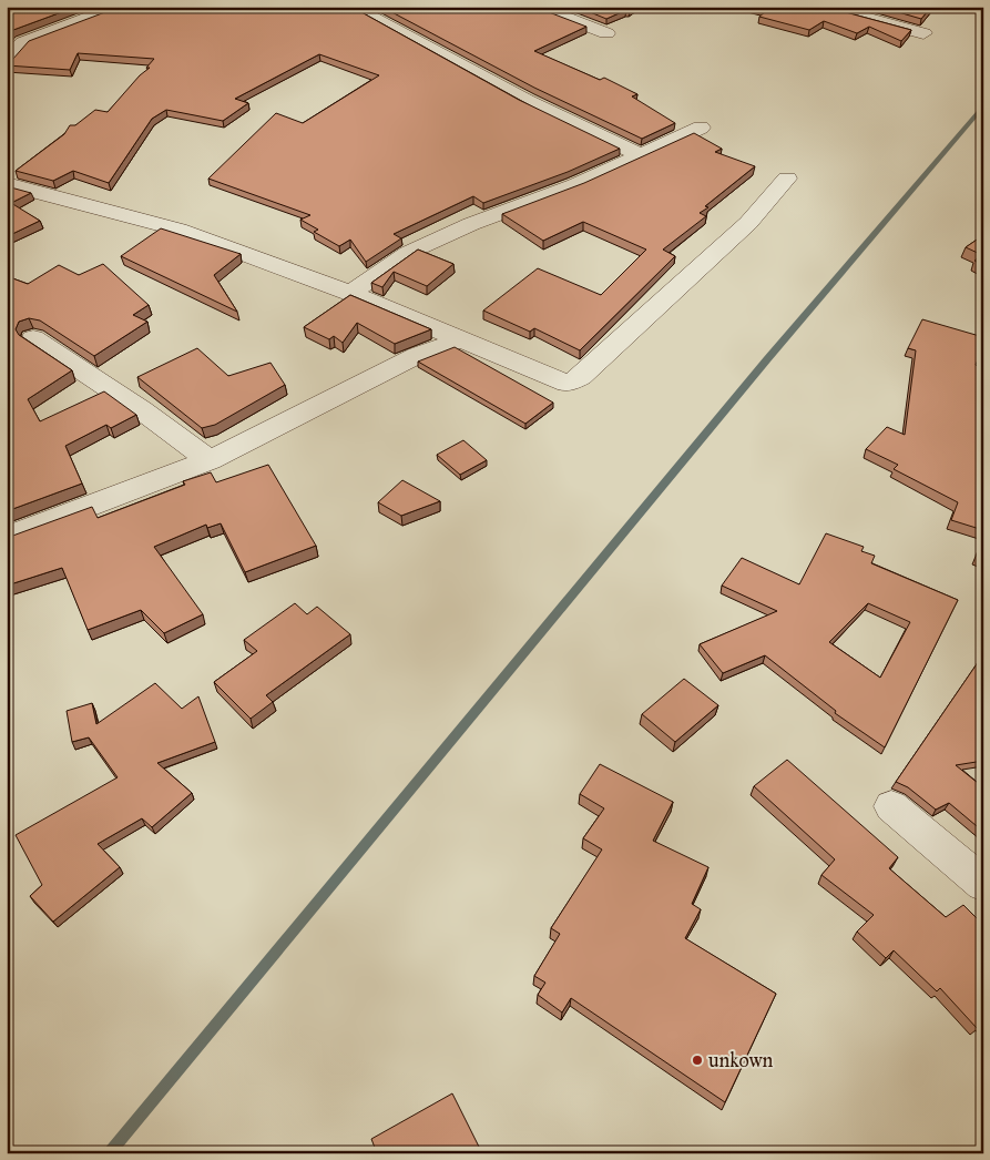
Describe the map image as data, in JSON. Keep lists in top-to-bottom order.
{
  "places": ["unkown"]
}
